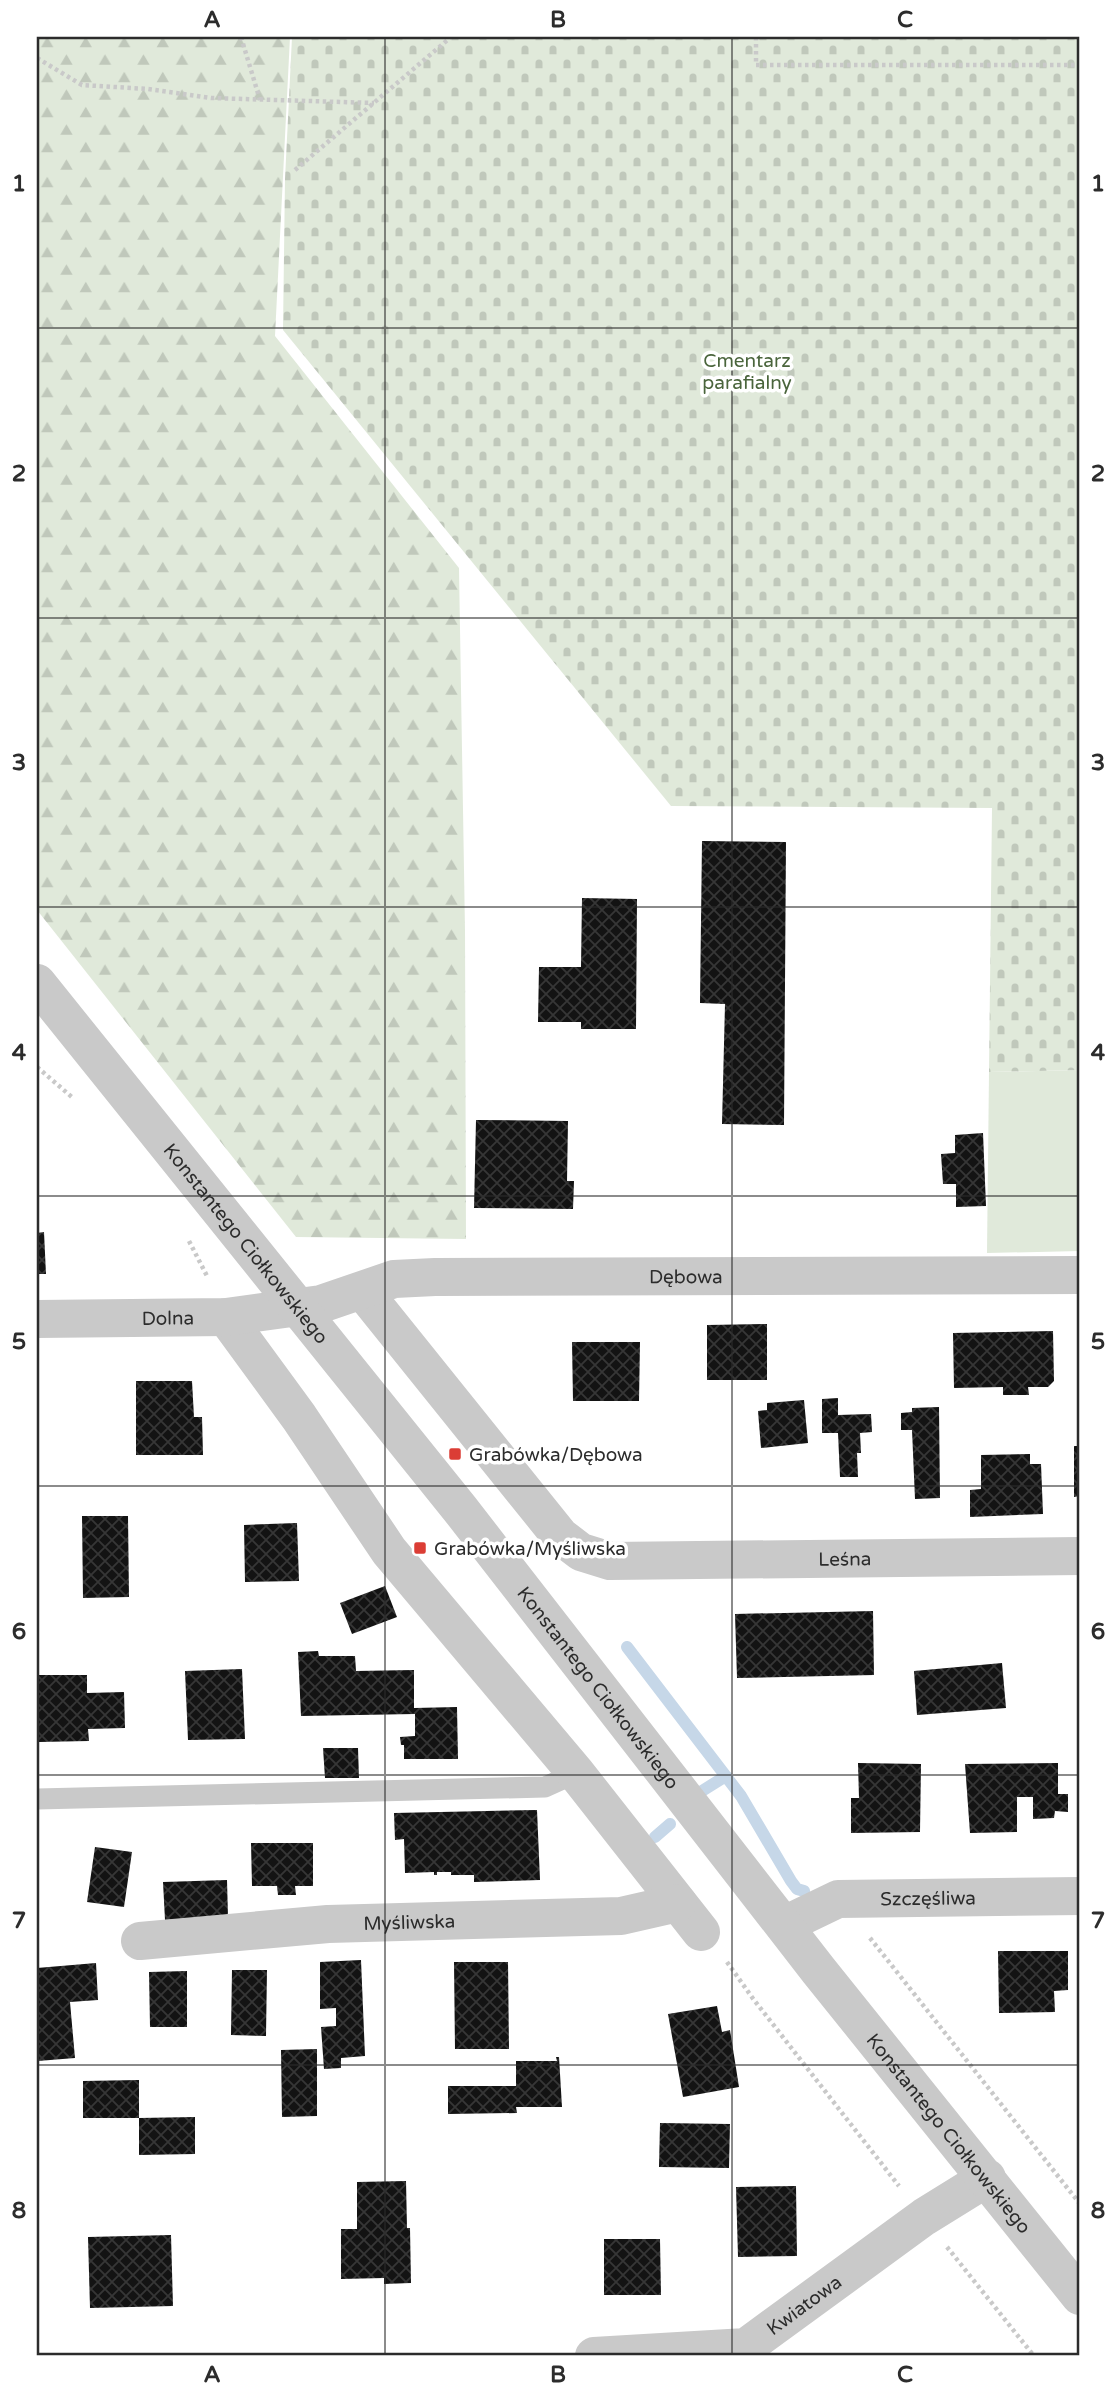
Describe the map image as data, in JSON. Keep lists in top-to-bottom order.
{
  "streets": {
    "street": [
      "Konstantego Ciołkowskiego",
      "Dębowa",
      "Dolna",
      "Leśna",
      "Szczęśliwa",
      "Myśliwska",
      "Kwiatowa"
    ]
  },
  "crossings": [
    ["Konstantego Ciołkowskiego", "Dębowa"],
    ["Konstantego Ciołkowskiego", "Dolna"],
    ["Konstantego Ciołkowskiego", "Szczęśliwa"],
    ["Konstantego Ciołkowskiego", "Kwiatowa"],
    ["Dębowa", "Dolna"],
    ["Dębowa", "Leśna"]
  ],
  "parks": ["Cmentarz parafialny"],
  "places": {
    "transit": ["Grabówka/Dębowa", "Grabówka/Myśliwska"]
  },
  "grid": {
    "columns": ["A", "B", "C"],
    "rows": [
      "1",
      "2",
      "3",
      "4",
      "5",
      "6",
      "7",
      "8"
    ]
  }
}
